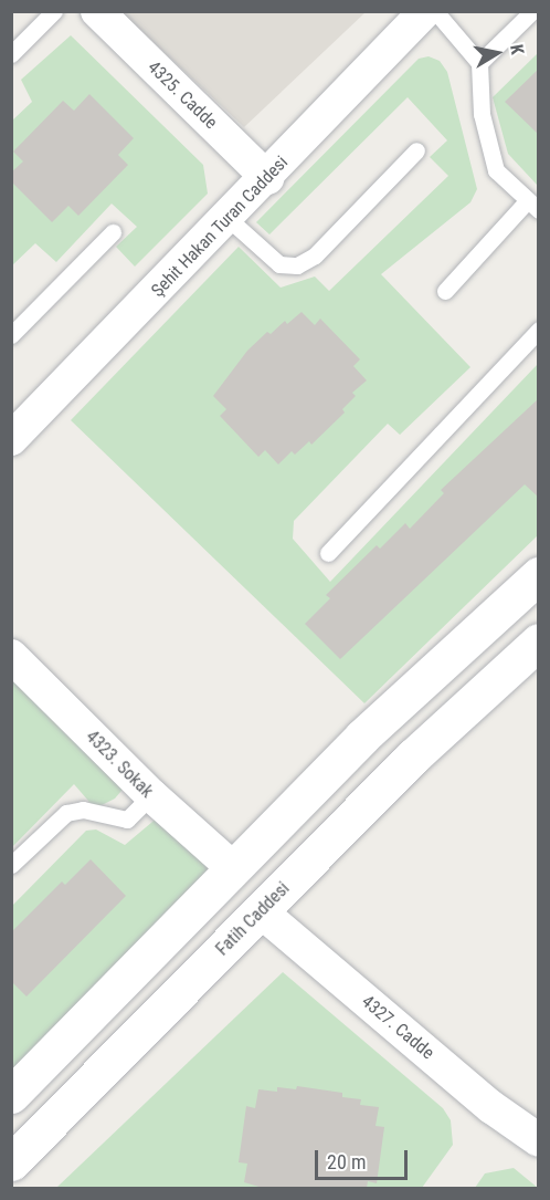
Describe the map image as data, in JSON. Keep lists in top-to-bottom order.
{
  "streets": {
    "street": [
      "4325. Cadde",
      "Şehit Hakan Turan Caddesi",
      "4323. Sokak",
      "Fatih Caddesi",
      "4327. Cadde"
    ]
  },
  "crossings": [
    ["4325. Cadde", "Şehit Hakan Turan Caddesi"],
    ["Fatih Caddesi", "4327. Cadde"]
  ],
  "scale_bar": "20 m",
  "north": "right"
}
